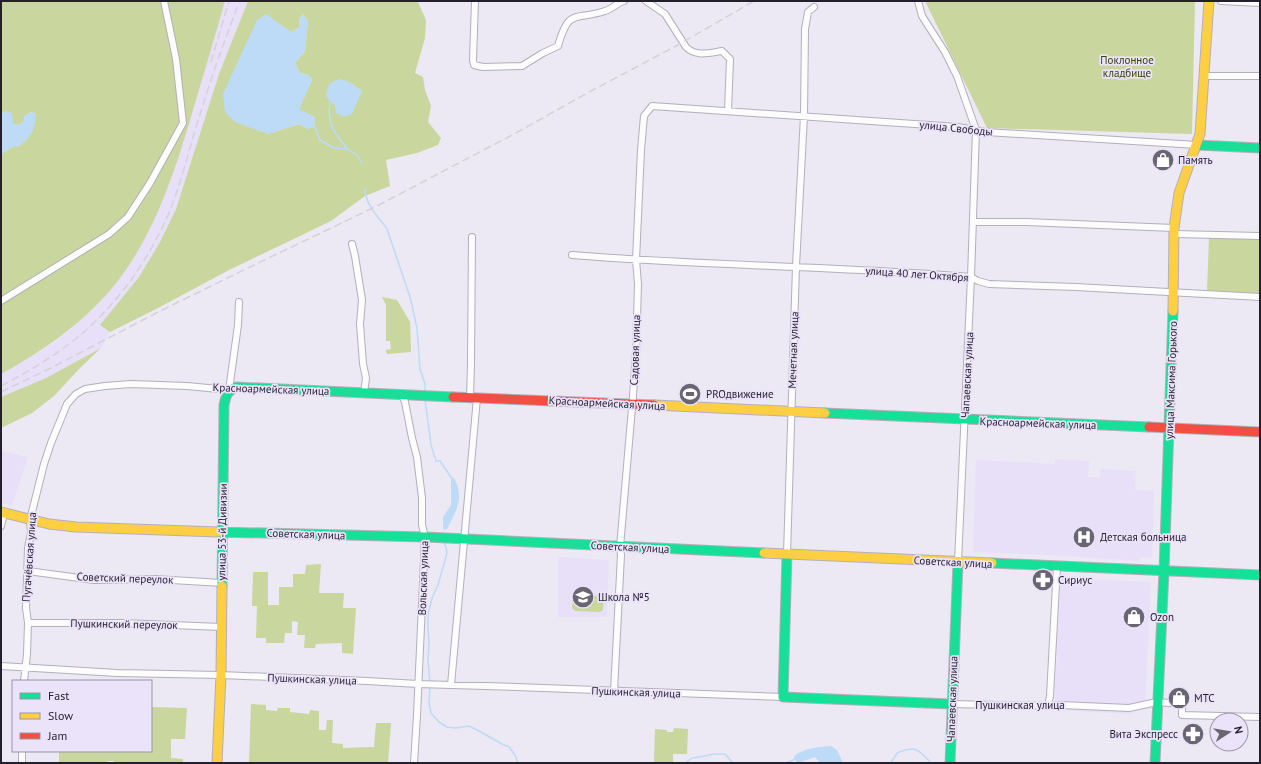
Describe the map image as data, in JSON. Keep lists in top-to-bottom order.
{
  "streets": {
    "street": [
      "улица Свободы",
      "улица 40 лет Октября",
      "Садовая улица",
      "Мечетная улица",
      "Чапаевская улица",
      "улица Максима Горького",
      "Красноармейская улица",
      "улица 53-й Дивизии",
      "Советская улица",
      "Пугачёвская улица",
      "Советский переулок",
      "Вольская улица",
      "Пушкинский переулок",
      "Пушкинская улица"
    ]
  },
  "crossings": [
    ["улица Свободы", "Садовая улица"],
    ["улица Свободы", "Мечетная улица"],
    ["улица Свободы", "Чапаевская улица"],
    ["улица Свободы", "улица Максима Горького"],
    ["улица 40 лет Октября", "Садовая улица"],
    ["улица 40 лет Октября", "Мечетная улица"],
    ["улица 40 лет Октября", "Чапаевская улица"],
    ["улица 40 лет Октября", "улица Максима Горького"],
    ["Садовая улица", "Красноармейская улица"],
    ["Садовая улица", "Советская улица"],
    ["Садовая улица", "Пушкинская улица"],
    ["Мечетная улица", "Красноармейская улица"],
    ["Мечетная улица", "Советская улица"],
    ["Мечетная улица", "Пушкинская улица"],
    ["Чапаевская улица", "Красноармейская улица"],
    ["Чапаевская улица", "Советская улица"],
    ["Чапаевская улица", "Пушкинская улица"],
    ["улица Максима Горького", "Красноармейская улица"],
    ["улица Максима Горького", "Советская улица"],
    ["улица Максима Горького", "Пушкинская улица"],
    ["Красноармейская улица", "улица 53-й Дивизии"],
    ["Красноармейская улица", "Пугачёвская улица"],
    ["Красноармейская улица", "Вольская улица"],
    ["улица 53-й Дивизии", "Советская улица"],
    ["улица 53-й Дивизии", "Советский переулок"],
    ["улица 53-й Дивизии", "Пушкинский переулок"],
    ["улица 53-й Дивизии", "Пушкинская улица"],
    ["Советская улица", "Пугачёвская улица"],
    ["Советская улица", "Вольская улица"],
    ["Пугачёвская улица", "Советский переулок"],
    ["Пугачёвская улица", "Пушкинский переулок"],
    ["Пугачёвская улица", "Пушкинская улица"],
    ["Вольская улица", "Пушкинская улица"]
  ],
  "parks": ["Поклонное кладбище"],
  "places": {
    "shop": ["Память", "Ozon", "МТС"],
    "sports": ["PROдвижение"],
    "hospital": ["Детская больница"],
    "pharmacy": ["Сириус", "Вита Экспресс"],
    "school or university": ["Школа №5"]
  },
  "legend": ["Fast", "Slow", "Jam"],
  "north": "right"
}
